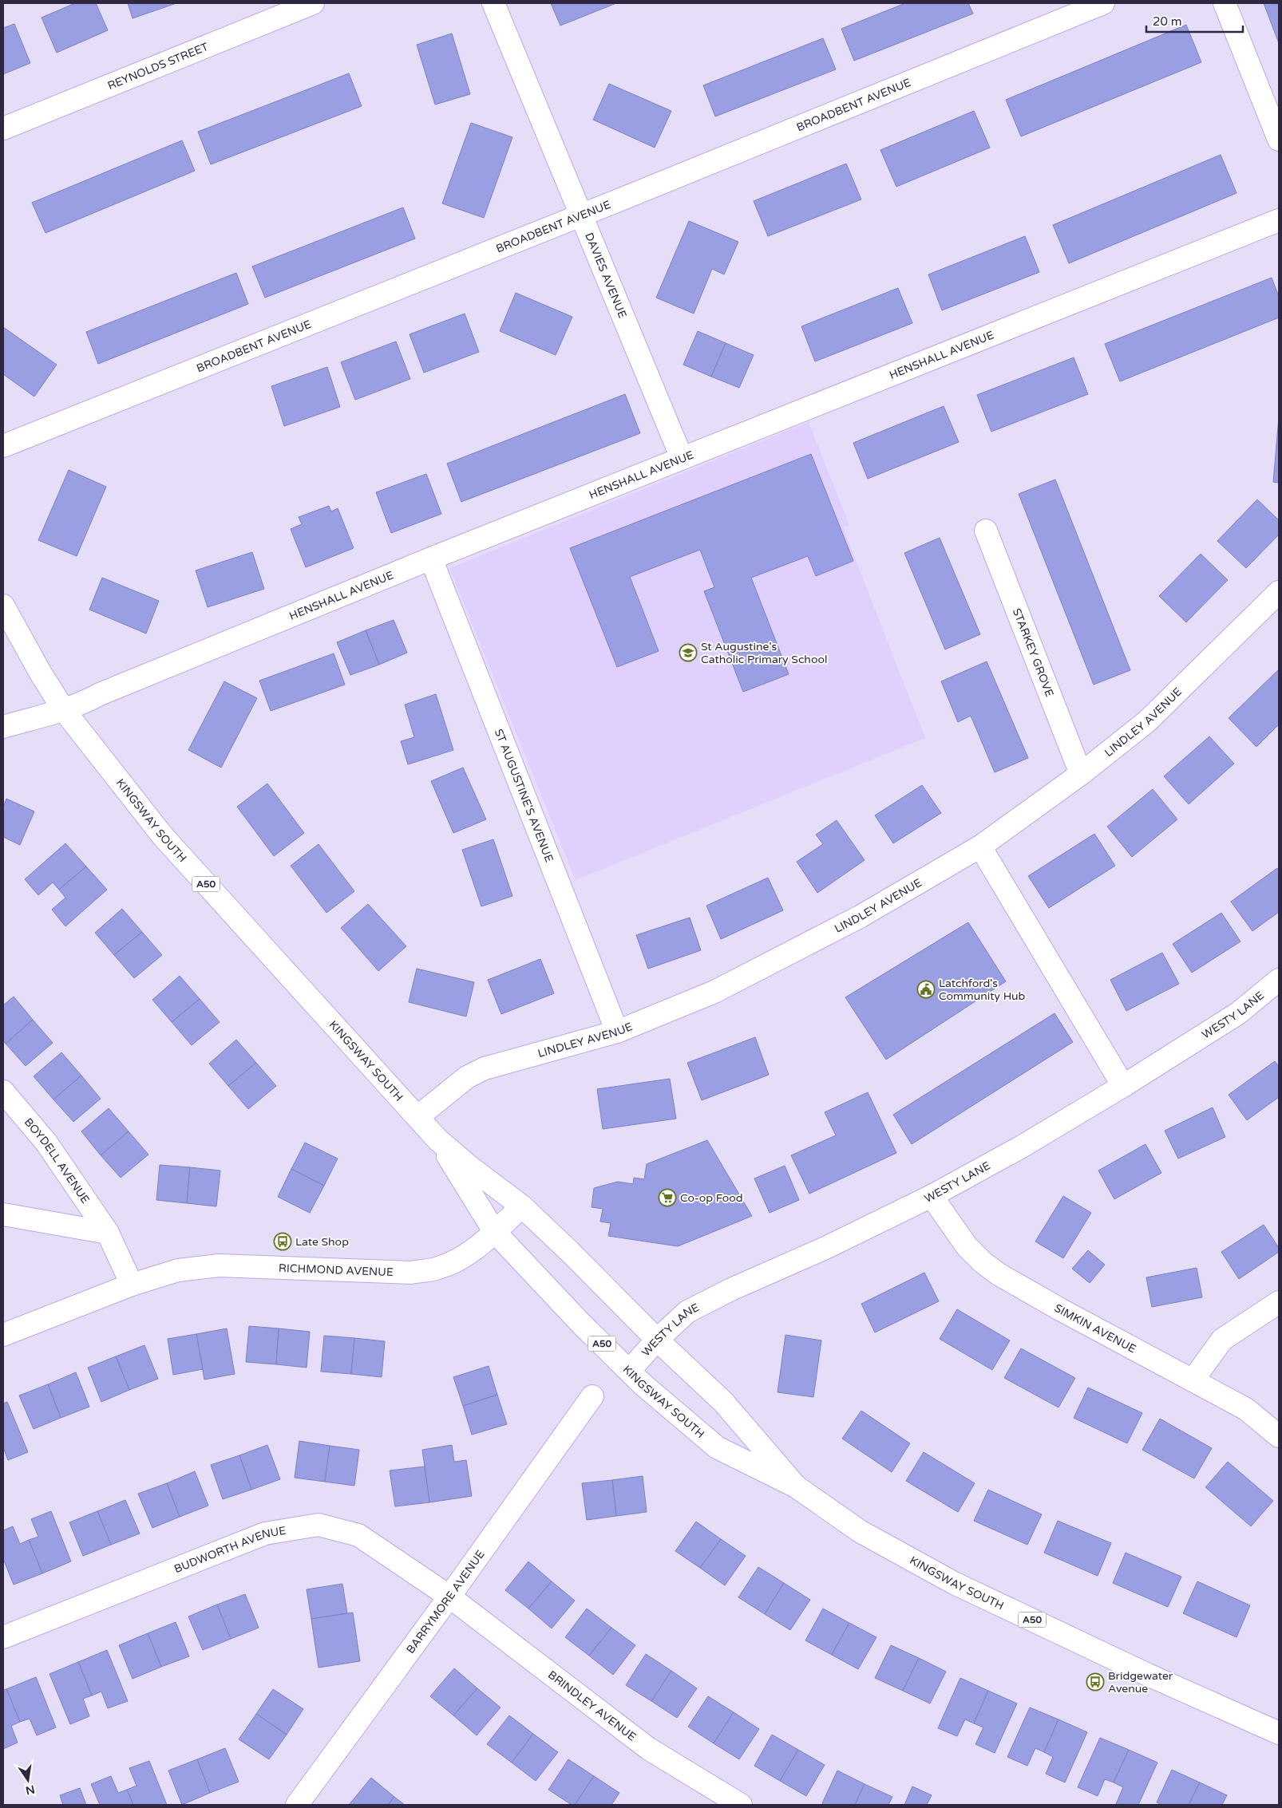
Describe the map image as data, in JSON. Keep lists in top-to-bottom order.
{
  "streets": {
    "street": [
      "REYNOLDS STREET",
      "BROADBENT AVENUE",
      "DAVIES AVENUE",
      "HENSHALL AVENUE",
      "STARKEY GROVE",
      "LINDLEY AVENUE",
      "ST AUGUSTINE'S AVENUE",
      "KINGSWAY SOUTH",
      "A50",
      "WESTY LANE",
      "BOYDELL AVENUE",
      "RICHMOND AVENUE",
      "SIMKIN AVENUE",
      "BUDWORTH AVENUE",
      "BARRYMORE AVENUE",
      "BRINDLEY AVENUE"
    ]
  },
  "crossings": [
    ["BROADBENT AVENUE", "DAVIES AVENUE"],
    ["DAVIES AVENUE", "HENSHALL AVENUE"],
    ["HENSHALL AVENUE", "ST AUGUSTINE'S AVENUE"],
    ["HENSHALL AVENUE", "KINGSWAY SOUTH"],
    ["STARKEY GROVE", "LINDLEY AVENUE"],
    ["LINDLEY AVENUE", "ST AUGUSTINE'S AVENUE"],
    ["LINDLEY AVENUE", "KINGSWAY SOUTH"],
    ["KINGSWAY SOUTH", "WESTY LANE"],
    ["KINGSWAY SOUTH", "RICHMOND AVENUE"],
    ["WESTY LANE", "SIMKIN AVENUE"],
    ["BUDWORTH AVENUE", "BARRYMORE AVENUE"],
    ["BUDWORTH AVENUE", "BRINDLEY AVENUE"],
    ["BARRYMORE AVENUE", "BRINDLEY AVENUE"]
  ],
  "places": {
    "school or university": ["St Augustine's Catholic Primary School"],
    "public building": ["Latchford's Community Hub"],
    "supermarket": ["Co-op Food"],
    "bus stop": ["Late Shop", "Bridgewater Avenue"]
  },
  "scale_bar": "20 m",
  "north": "bottom"
}
